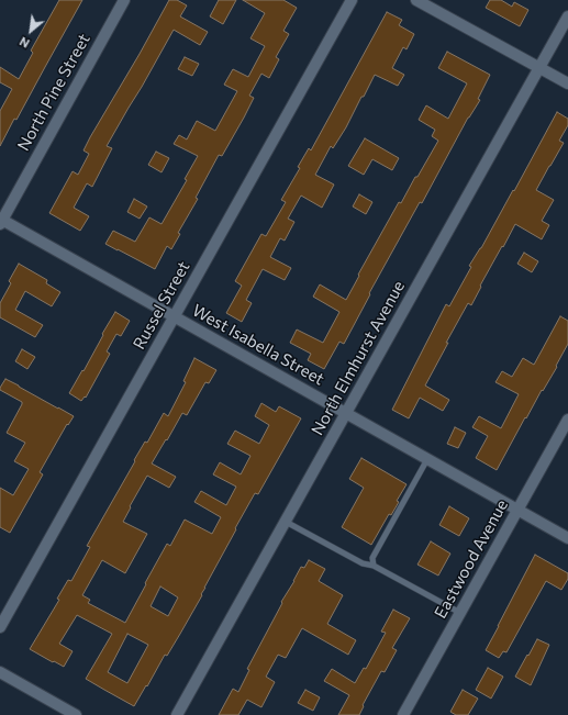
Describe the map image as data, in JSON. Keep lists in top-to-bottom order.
{
  "streets": {
    "street": [
      "North Pine Street",
      "Russel Street",
      "West Isabella Street",
      "North Elmhurst Avenue",
      "Eastwood Avenue"
    ]
  },
  "crossings": [
    ["North Pine Street", "West Isabella Street"],
    ["Russel Street", "West Isabella Street"],
    ["West Isabella Street", "North Elmhurst Avenue"],
    ["West Isabella Street", "Eastwood Avenue"]
  ],
  "north": "bottom left"
}
